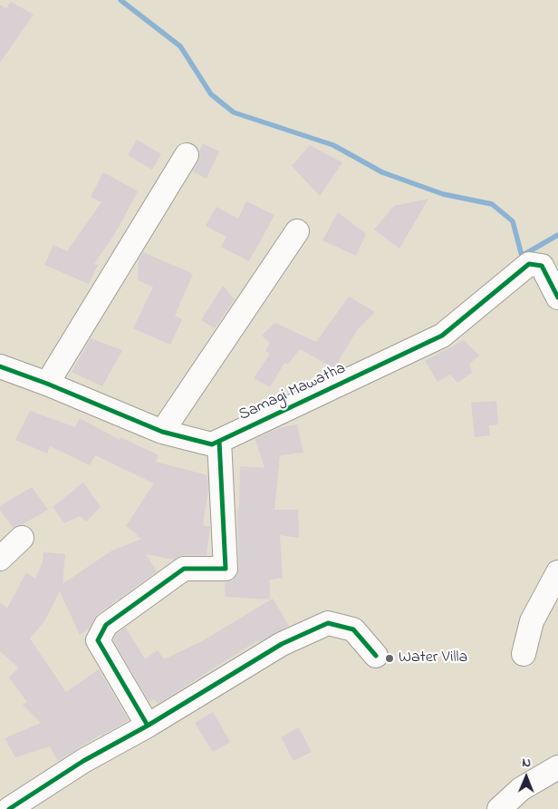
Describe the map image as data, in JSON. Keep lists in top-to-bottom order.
{
  "streets": {
    "street": ["Samagi Mawatha"]
  },
  "places": ["Water Villa"],
  "north": "top"
}
